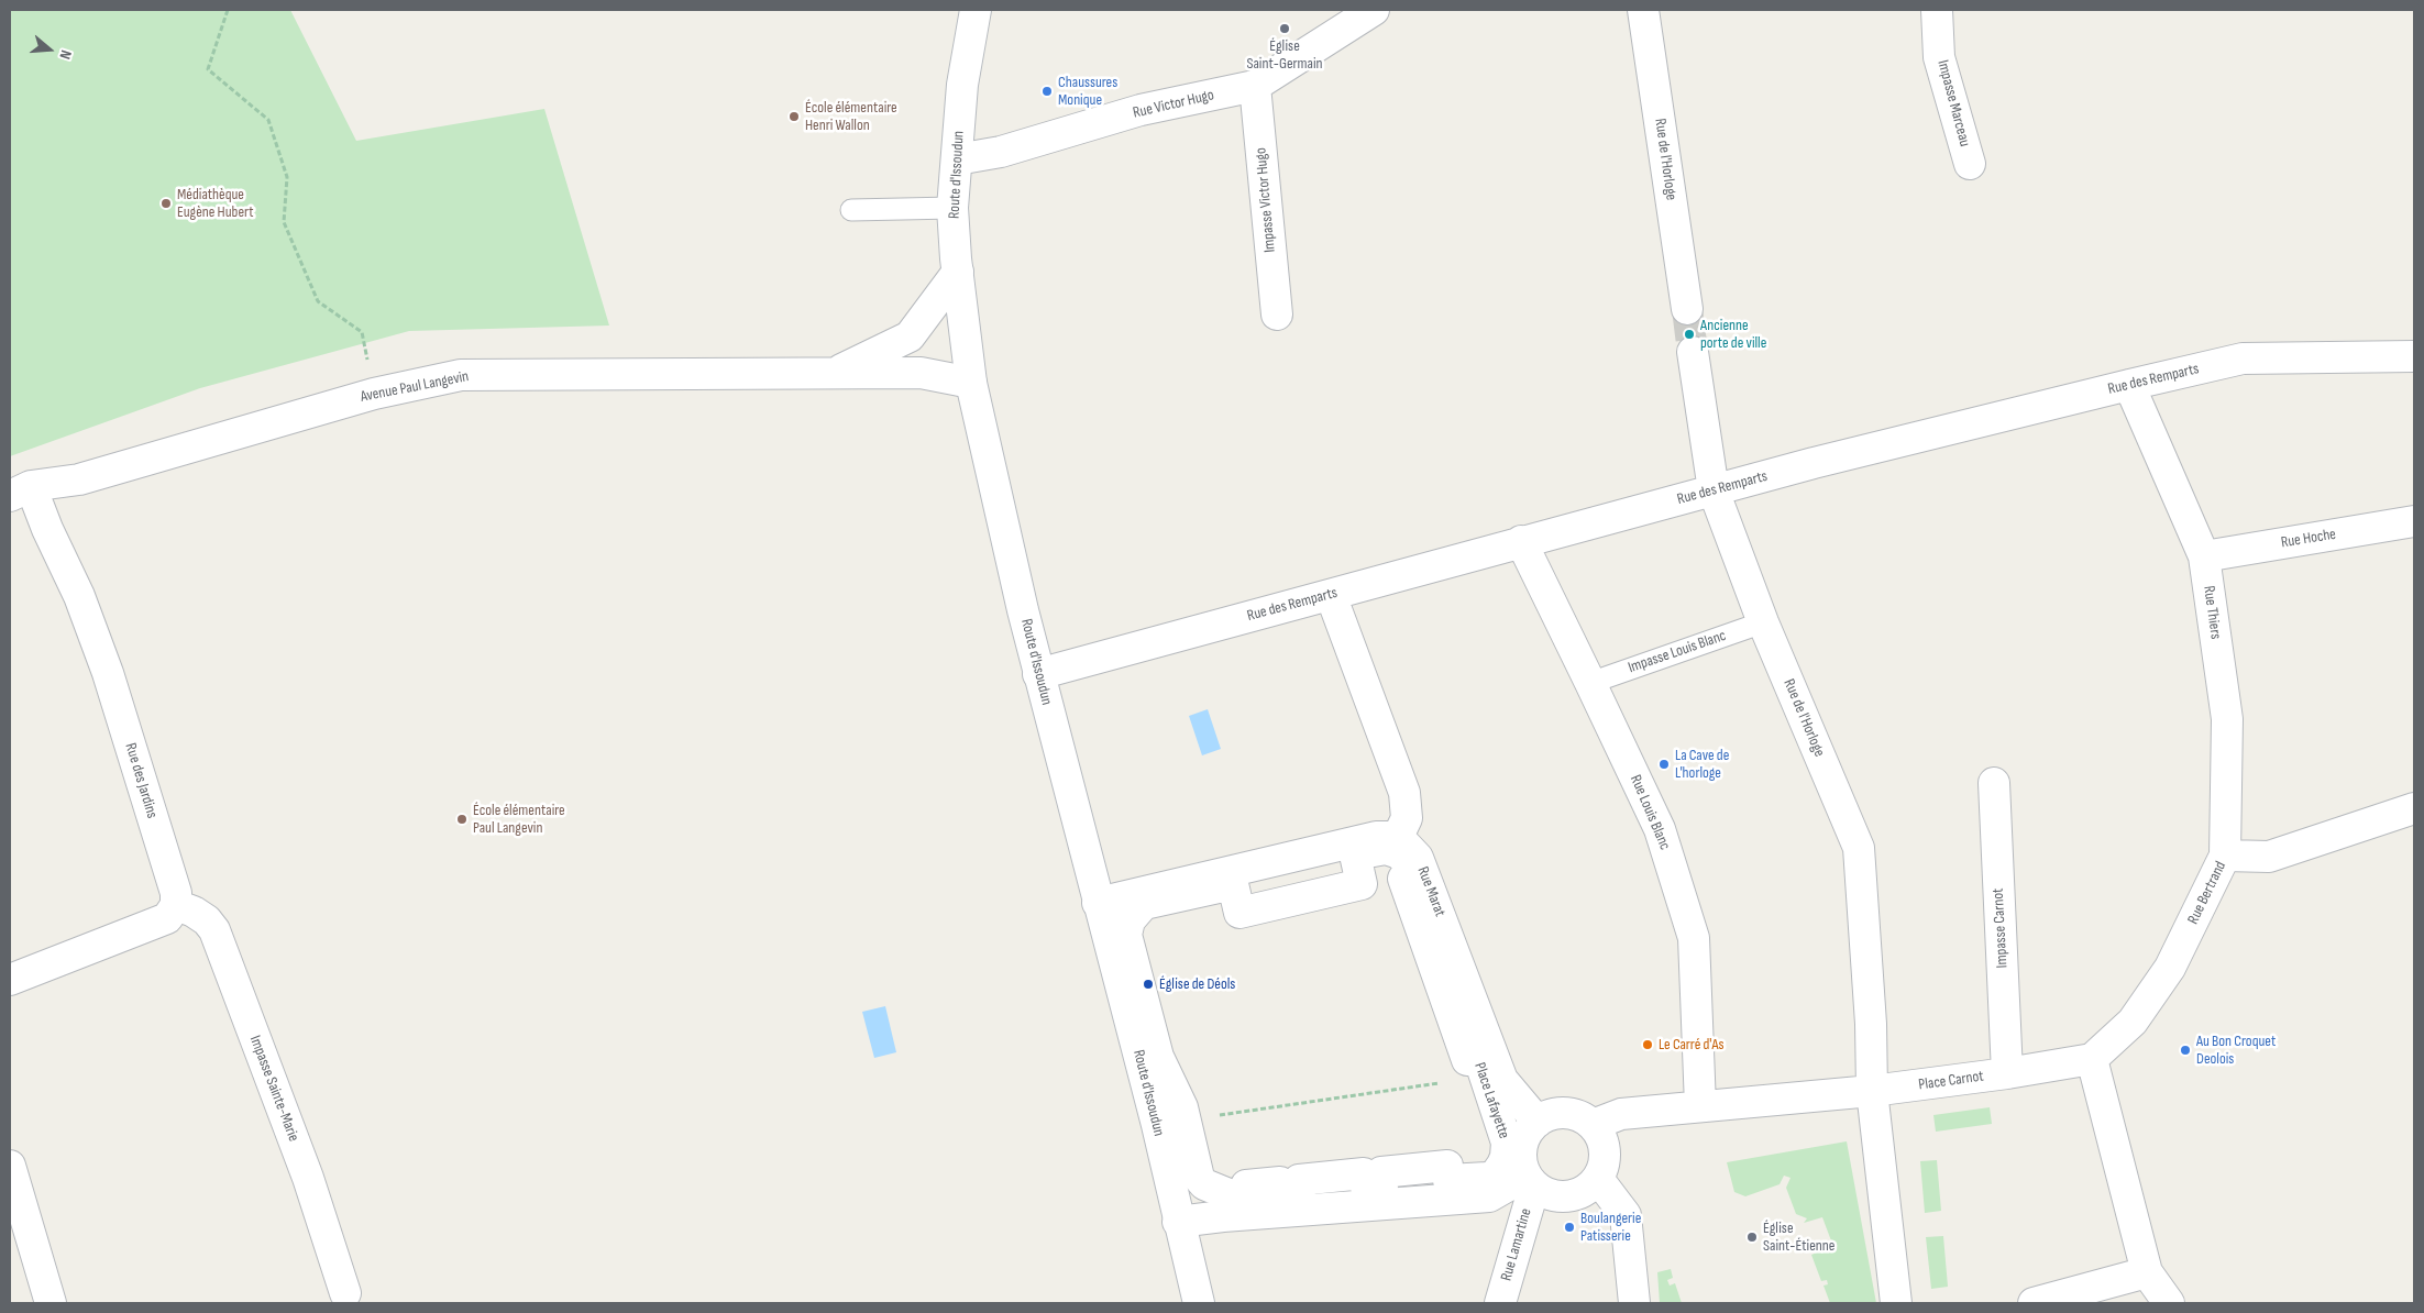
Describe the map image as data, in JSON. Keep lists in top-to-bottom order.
{
  "streets": {
    "street": [
      "Impasse Marceau",
      "Rue Victor Hugo",
      "Rue de l'Horloge",
      "Route d'Issoudun",
      "Impasse Victor Hugo",
      "Rue des Remparts",
      "Avenue Paul Langevin",
      "Rue Hoche",
      "Rue Thiers",
      "Rue des Jardins",
      "Rue Louis Blanc",
      "Rue Marat",
      "Rue Bertrand",
      "Impasse Carnot",
      "Place Carnot",
      "Impasse Sainte-Marie",
      "Place Lafayette",
      "Rue Lamartine"
    ],
    "lane": ["Impasse Louis Blanc"]
  },
  "crossings": [
    ["Rue Victor Hugo", "Route d'Issoudun"],
    ["Rue Victor Hugo", "Impasse Victor Hugo"],
    ["Rue de l'Horloge", "Rue des Remparts"],
    ["Rue de l'Horloge", "Impasse Louis Blanc"],
    ["Rue de l'Horloge", "Place Carnot"],
    ["Route d'Issoudun", "Rue des Remparts"],
    ["Route d'Issoudun", "Avenue Paul Langevin"],
    ["Rue des Remparts", "Rue Thiers"],
    ["Rue des Remparts", "Rue Louis Blanc"],
    ["Avenue Paul Langevin", "Rue des Jardins"],
    ["Rue Hoche", "Rue Thiers"],
    ["Rue Thiers", "Rue Bertrand"],
    ["Impasse Louis Blanc", "Rue Louis Blanc"],
    ["Rue des Jardins", "Impasse Sainte-Marie"],
    ["Rue Louis Blanc", "Place Carnot"],
    ["Rue Marat", "Place Carnot"],
    ["Rue Marat", "Rue Lamartine"],
    ["Rue Bertrand", "Place Carnot"],
    ["Impasse Carnot", "Place Carnot"],
    ["Place Carnot", "Rue Lamartine"]
  ],
  "places": [
    "Église Saint-Germain",
    "Chaussures Monique",
    "École élémentaire Henri Wallon",
    "Médiathèque Eugène Hubert",
    "Ancienne porte de ville",
    "La Cave de L'horloge",
    "École élémentaire Paul Langevin",
    "Église de Déols",
    "Le Carré d'As",
    "Au Bon Croquet Deolois",
    "Boulangerie Patisserie",
    "Église Saint-Étienne"
  ],
  "north": "right"
}
